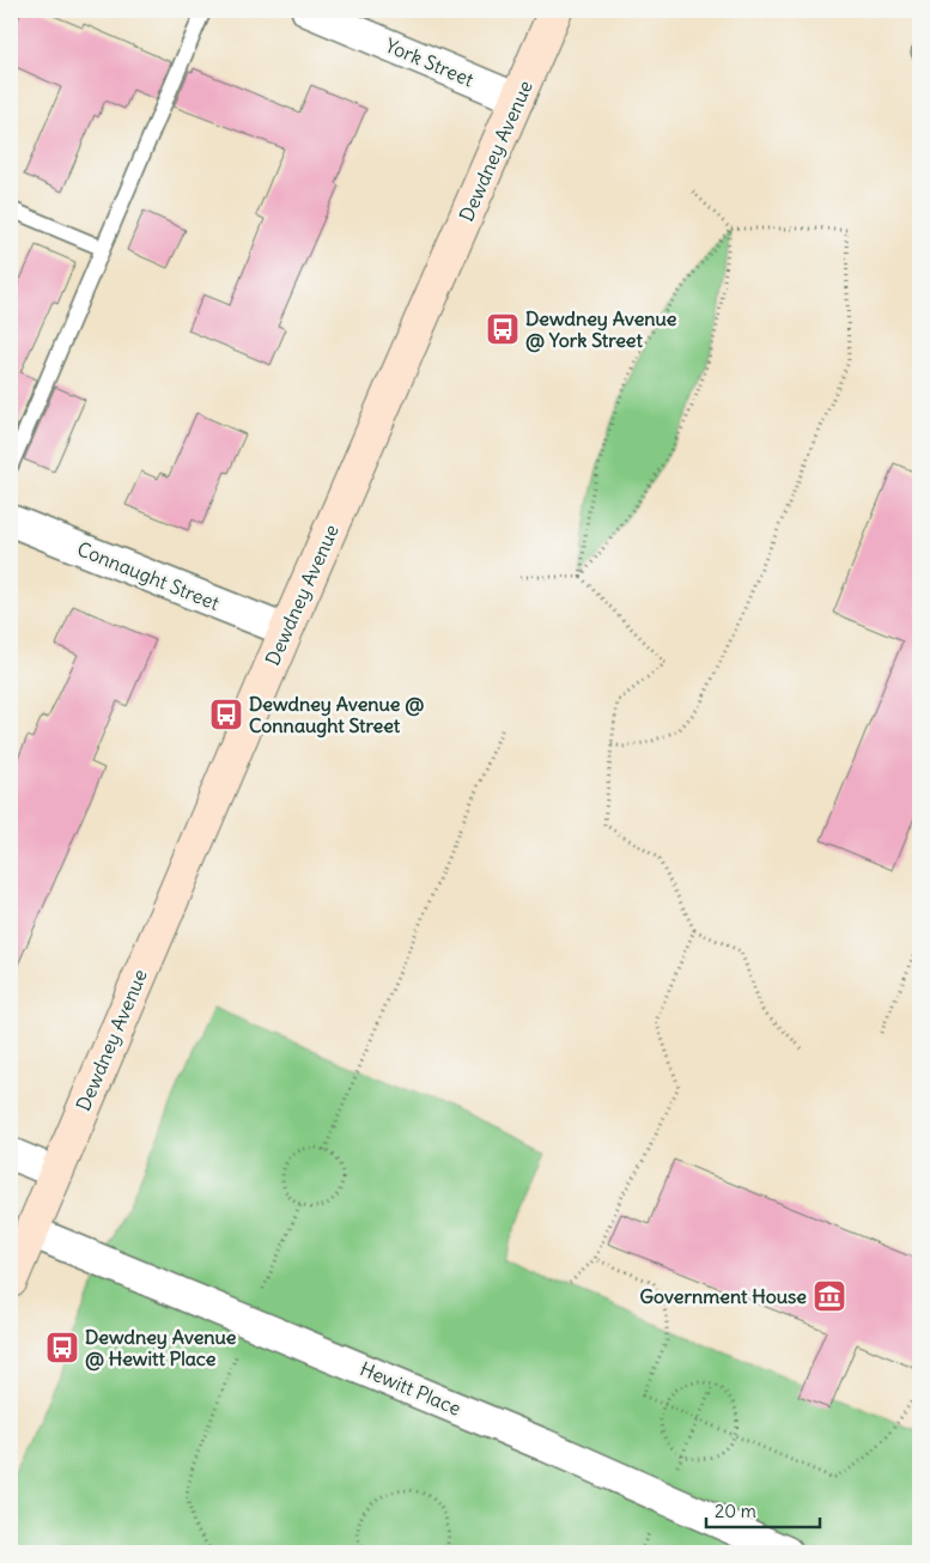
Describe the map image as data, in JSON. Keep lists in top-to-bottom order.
{
  "streets": {
    "main road": ["Dewdney Avenue"],
    "street": ["York Street", "Connaught Street", "Hewitt Place"]
  },
  "crossings": [
    ["York Street", "Dewdney Avenue"],
    ["Dewdney Avenue", "Connaught Street"],
    ["Dewdney Avenue", "Hewitt Place"]
  ],
  "places": {
    "bus stop": ["Dewdney Avenue @ York Street", "Dewdney Avenue @ Connaught Street", "Dewdney Avenue @ Hewitt Place"],
    "museum": ["Government House"]
  },
  "scale_bar": "20 m"
}
